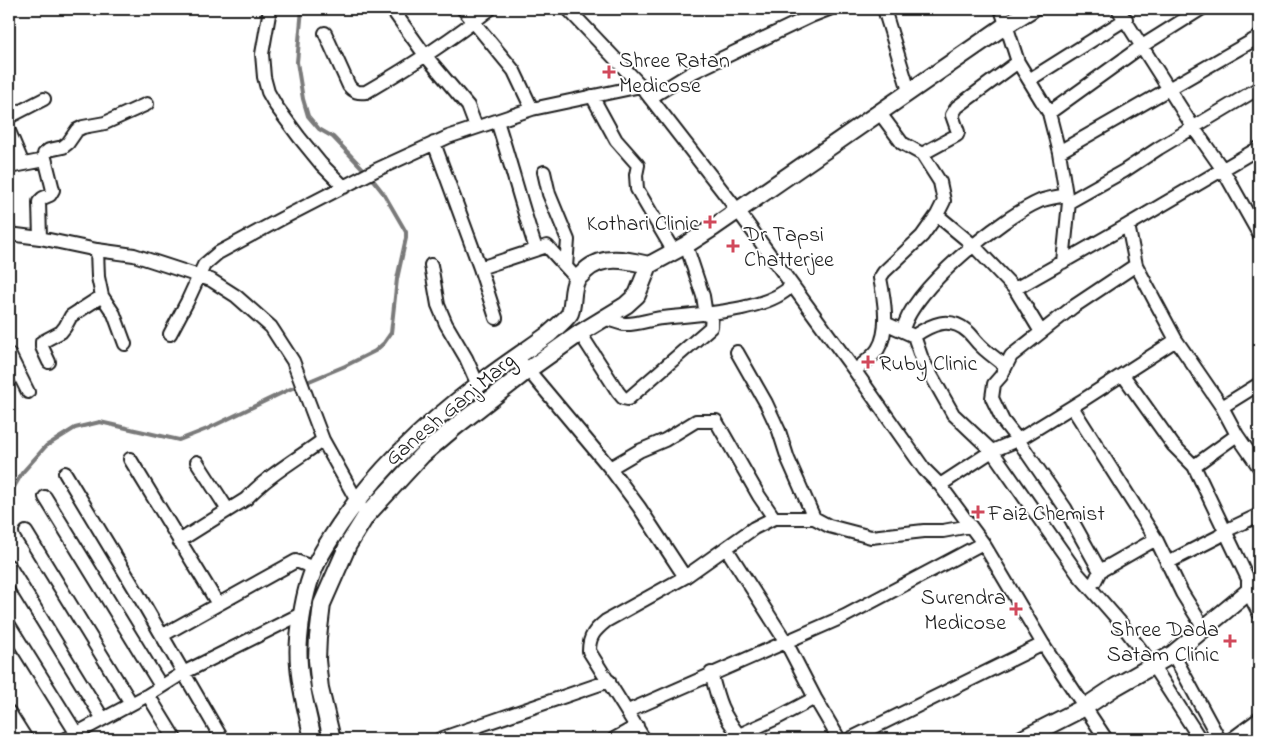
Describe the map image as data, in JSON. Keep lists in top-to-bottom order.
{
  "streets": {
    "main road": ["Ganesh Ganj Marg"]
  },
  "places": {
    "health": [
      "Shree Ratan Medicose",
      "Kothari Clinic",
      "Dr Tapsi Chatterjee",
      "Ruby Clinic",
      "Faiz Chemist",
      "Surendra Medicose",
      "Shree Dada Satam Clinic"
    ]
  }
}
